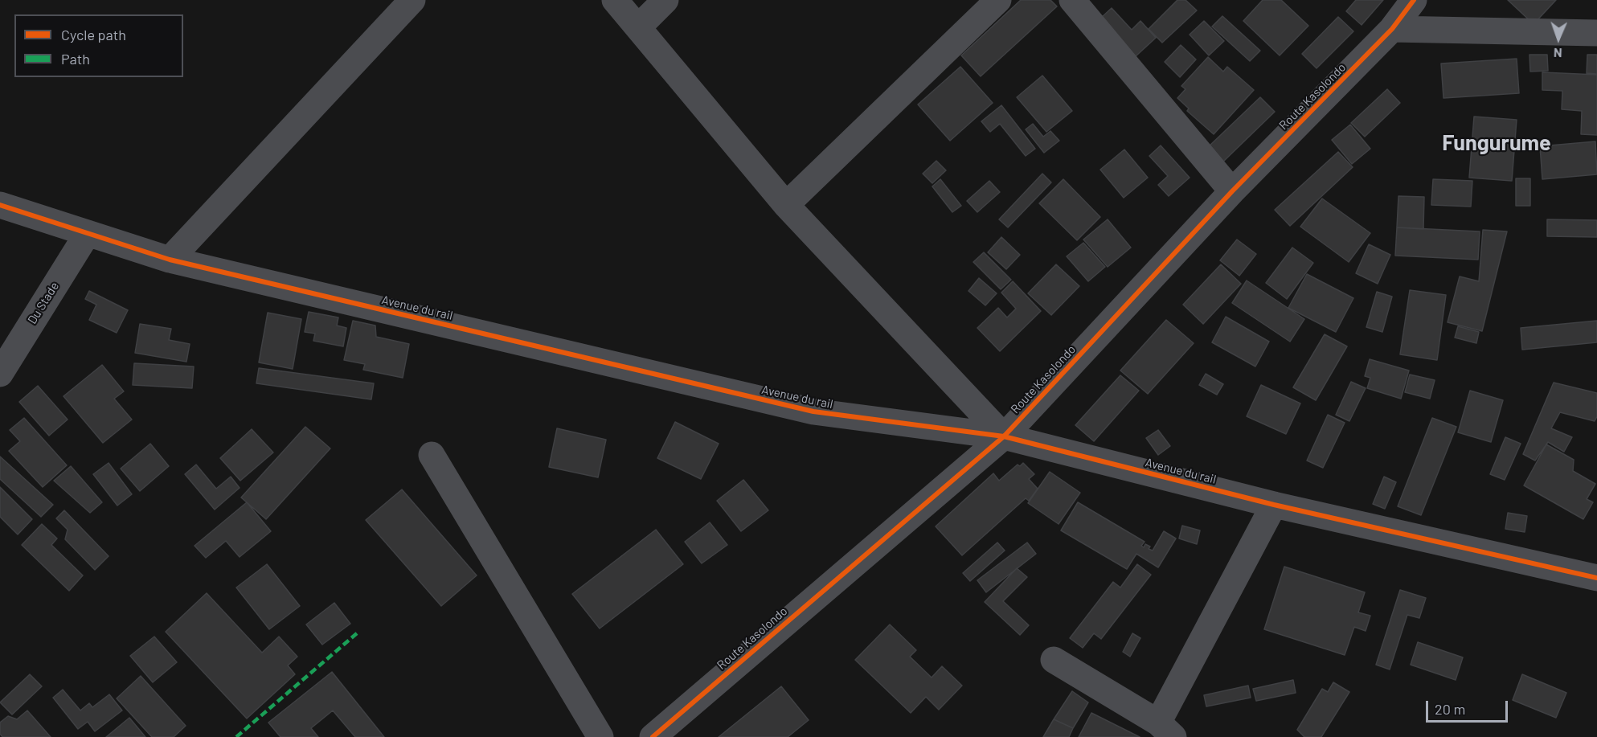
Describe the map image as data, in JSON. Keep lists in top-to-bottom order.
{
  "streets": {
    "street": ["Route Kasolondo", "Du Stade", "Avenue du rail"]
  },
  "crossings": [
    ["Route Kasolondo", "Avenue du rail"],
    ["Du Stade", "Avenue du rail"]
  ],
  "districts": ["Fungurume"],
  "legend": ["Cycle path", "Path"],
  "scale_bar": "20 m",
  "north": "bottom"
}
